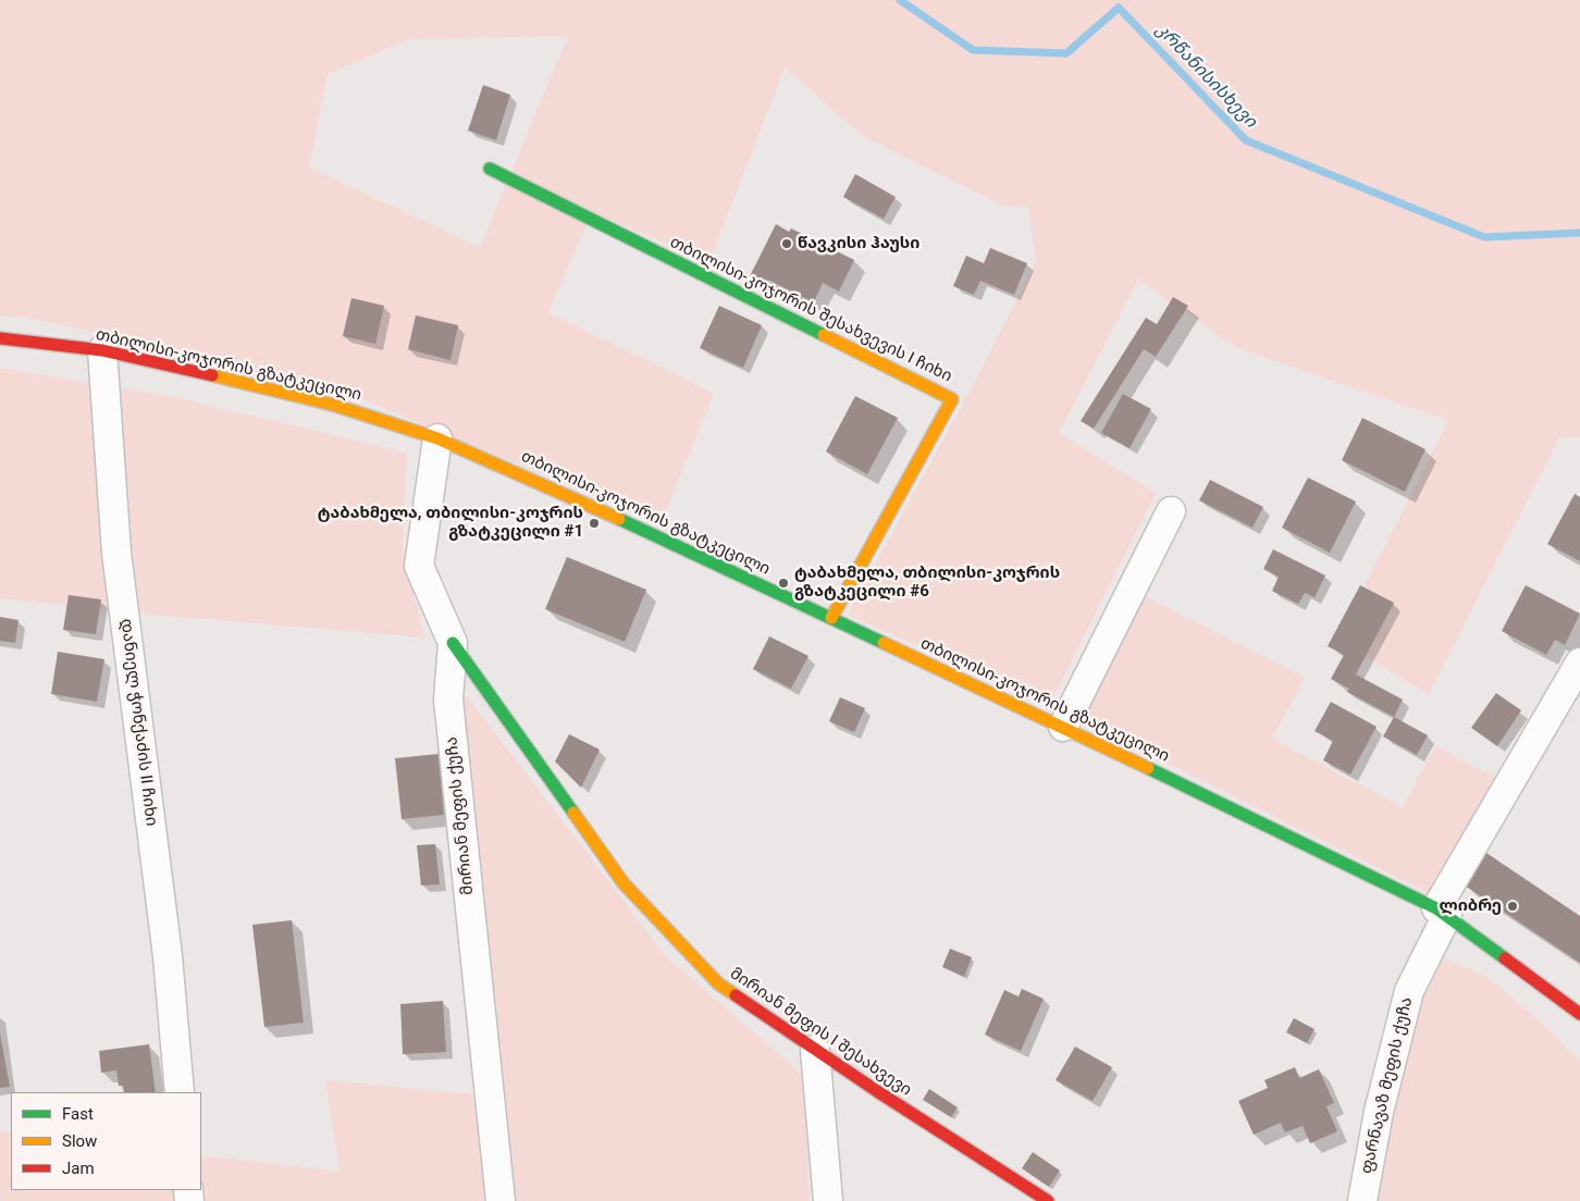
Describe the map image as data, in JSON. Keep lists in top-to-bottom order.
{
  "streets": {
    "main road": ["თბილისი-კოჯორის შესახვევის I ჩიხი", "თბილისი-კოჯორის გზატკეცილი", "მირიან მეფის I შესახვევი"],
    "street": ["დანიელ ჭონქაძის II ჩიხი", "მირიან მეფის ქუჩა", "ფარნავაზ მეფის ქუჩა"]
  },
  "crossings": [
    ["თბილისი-კოჯორის შესახვევის I ჩიხი", "თბილისი-კოჯორის გზატკეცილი"],
    ["თბილისი-კოჯორის გზატკეცილი", "დანიელ ჭონქაძის II ჩიხი"],
    ["თბილისი-კოჯორის გზატკეცილი", "მირიან მეფის ქუჩა"],
    ["თბილისი-კოჯორის გზატკეცილი", "ფარნავაზ მეფის ქუჩა"],
    ["მირიან მეფის ქუჩა", "მირიან მეფის I შესახვევი"]
  ],
  "water": ["კრწანისისხევი"],
  "places": [
    "წავკისი ჰაუსი",
    "ტაბახმელა, თბილისი-კოჯრის გზატკეცილი #1",
    "ტაბახმელა, თბილისი-კოჯრის გზატკეცილი #6",
    "ლიბრე"
  ],
  "legend": ["Fast", "Slow", "Jam"]
}
